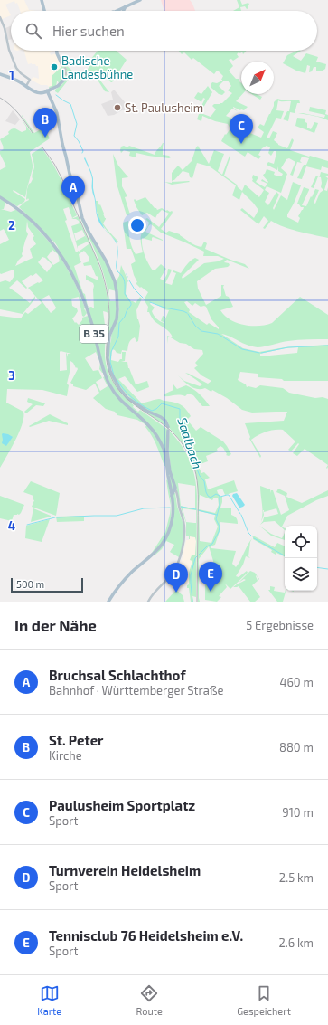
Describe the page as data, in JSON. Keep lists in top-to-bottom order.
{
  "streets": {
    "main road": ["B 35"]
  },
  "water": ["Saalbach"],
  "places": ["Badische Landesbühne", "St. Paulusheim"],
  "scale_bar": "500 m",
  "north": "top right",
  "page": {
    "search": "Hier suchen",
    "pins": [
      "B",
      "C",
      "A",
      "E",
      "D"
    ],
    "scale": "500 m",
    "heading": ["In der Nähe", "5 Ergebnisse"],
    "list": [
      {
        "mark": "A",
        "name": "Bruchsal Schlachthof",
        "note": "Bahnhof · Württemberger Straße",
        "value": "460 m"
      },
      {
        "mark": "B",
        "name": "St. Peter",
        "note": "Kirche",
        "value": "880 m"
      },
      {
        "mark": "C",
        "name": "Paulusheim Sportplatz",
        "note": "Sport",
        "value": "910 m"
      },
      {
        "mark": "D",
        "name": "Turnverein Heidelsheim",
        "note": "Sport",
        "value": "2.5 km"
      },
      {
        "mark": "E",
        "name": "Tennisclub 76 Heidelsheim e.V.",
        "note": "Sport",
        "value": "2.6 km"
      }
    ],
    "nav": ["Karte", "Route", "Gespeichert"]
  },
  "grid": {
    "rows": [
      "1",
      "2",
      "3",
      "4"
    ]
  }
}
